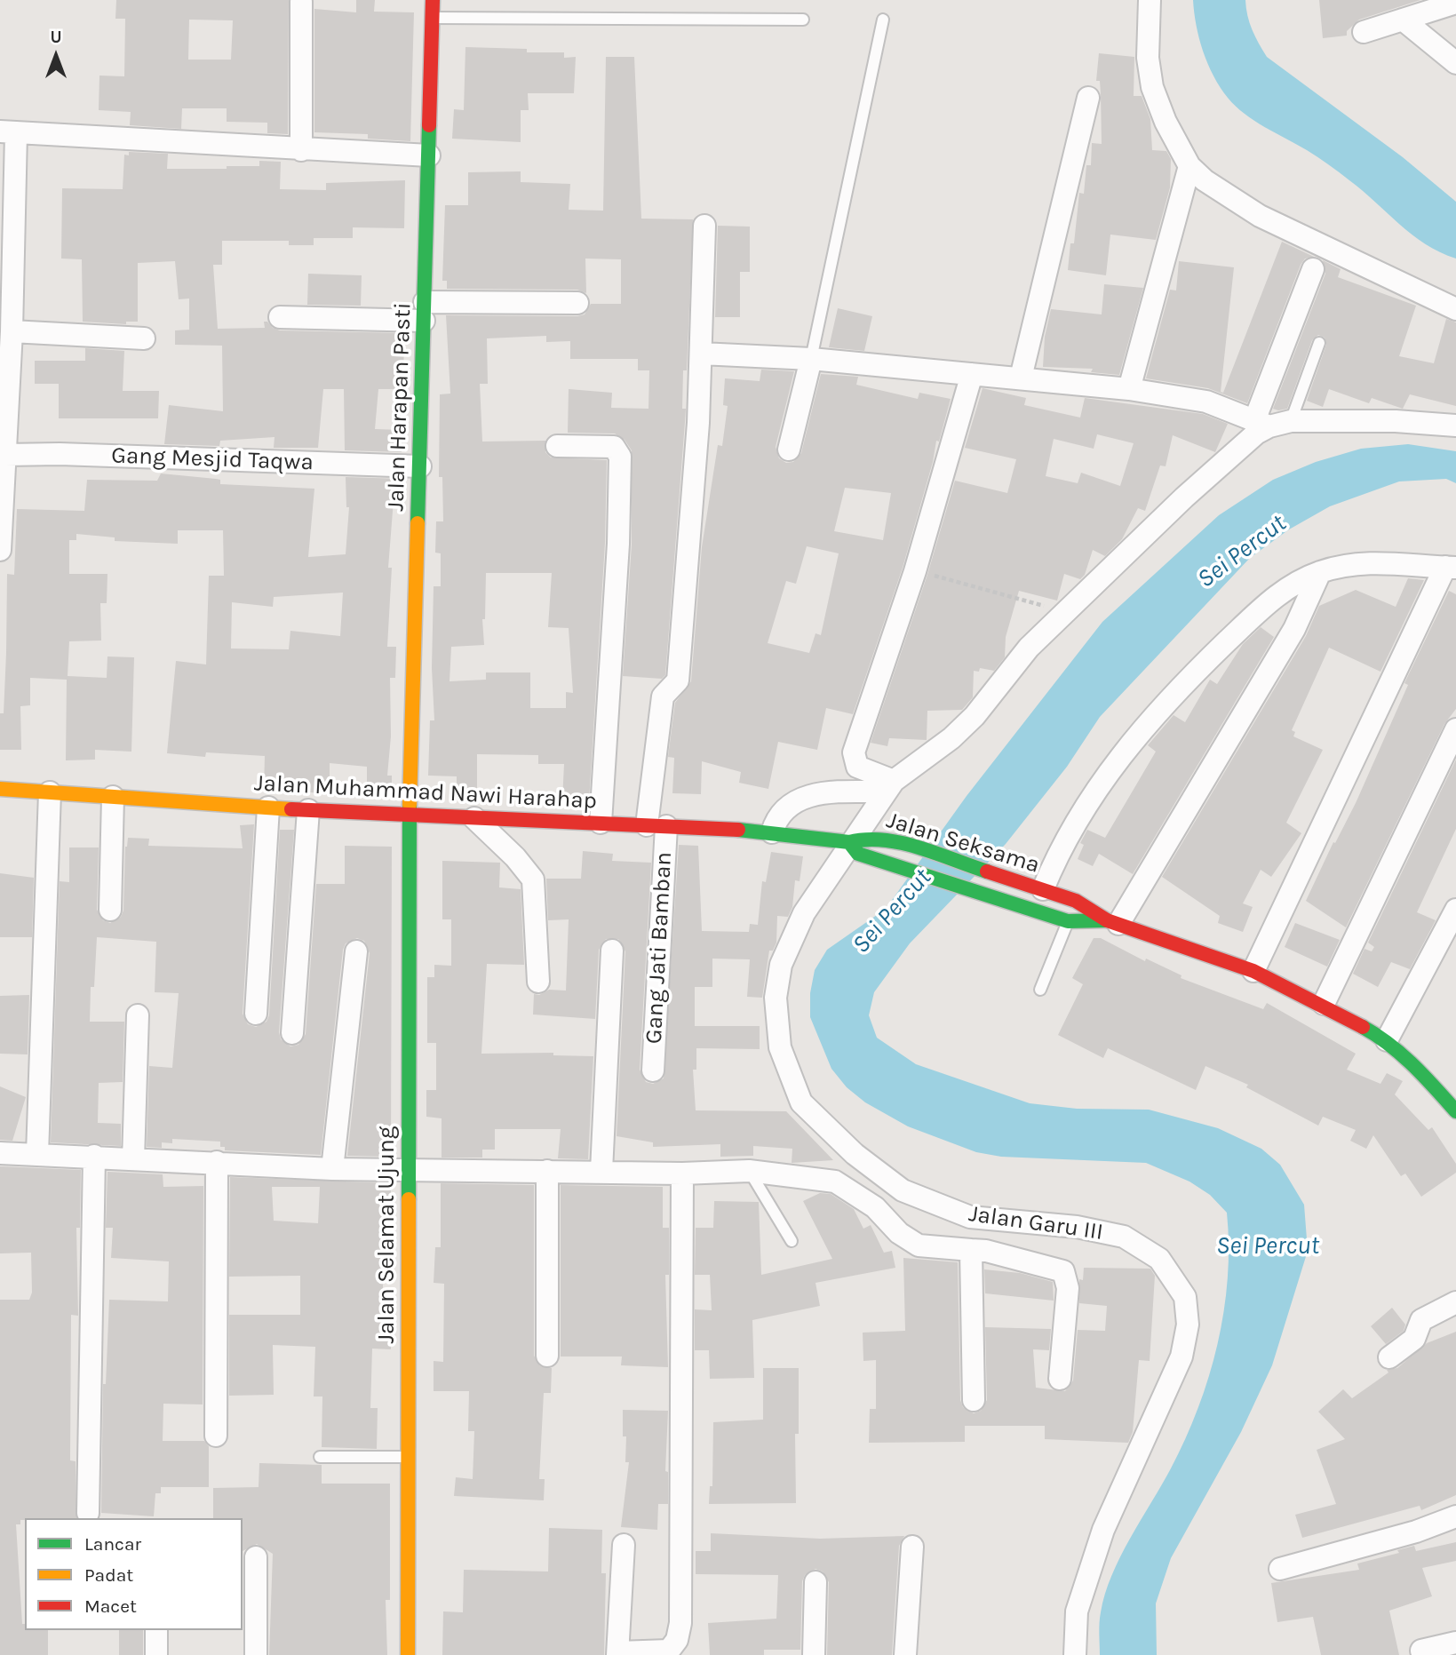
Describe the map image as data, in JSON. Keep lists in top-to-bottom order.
{
  "streets": {
    "main road": [
      "Jalan Harapan Pasti",
      "Jalan Muhammad Nawi Harahap",
      "Jalan Seksama",
      "Jalan Selamat Ujung"
    ],
    "street": ["Gang Mesjid Taqwa", "Gang Jati Bamban", "Jalan Garu III"]
  },
  "crossings": [
    ["Jalan Harapan Pasti", "Gang Mesjid Taqwa"],
    ["Jalan Harapan Pasti", "Jalan Muhammad Nawi Harahap"],
    ["Jalan Harapan Pasti", "Jalan Selamat Ujung"],
    ["Jalan Muhammad Nawi Harahap", "Jalan Seksama"],
    ["Jalan Muhammad Nawi Harahap", "Gang Jati Bamban"],
    ["Jalan Muhammad Nawi Harahap", "Jalan Garu III"],
    ["Jalan Muhammad Nawi Harahap", "Jalan Selamat Ujung"],
    ["Jalan Seksama", "Jalan Garu III"]
  ],
  "water": ["Sei Percut"],
  "legend": ["Lancar", "Padat", "Macet"],
  "north": "top"
}
